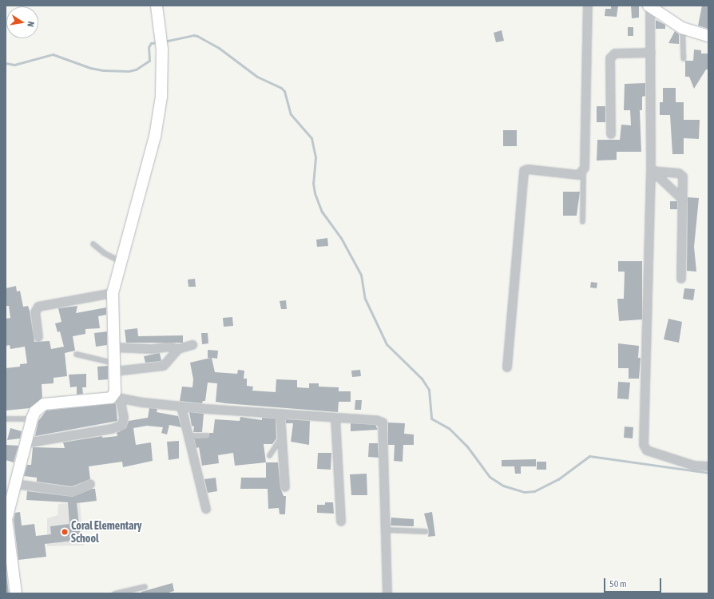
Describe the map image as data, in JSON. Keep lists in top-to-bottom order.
{
  "places": ["Coral Elementary School"],
  "scale_bar": "50 m",
  "north": "right"
}
